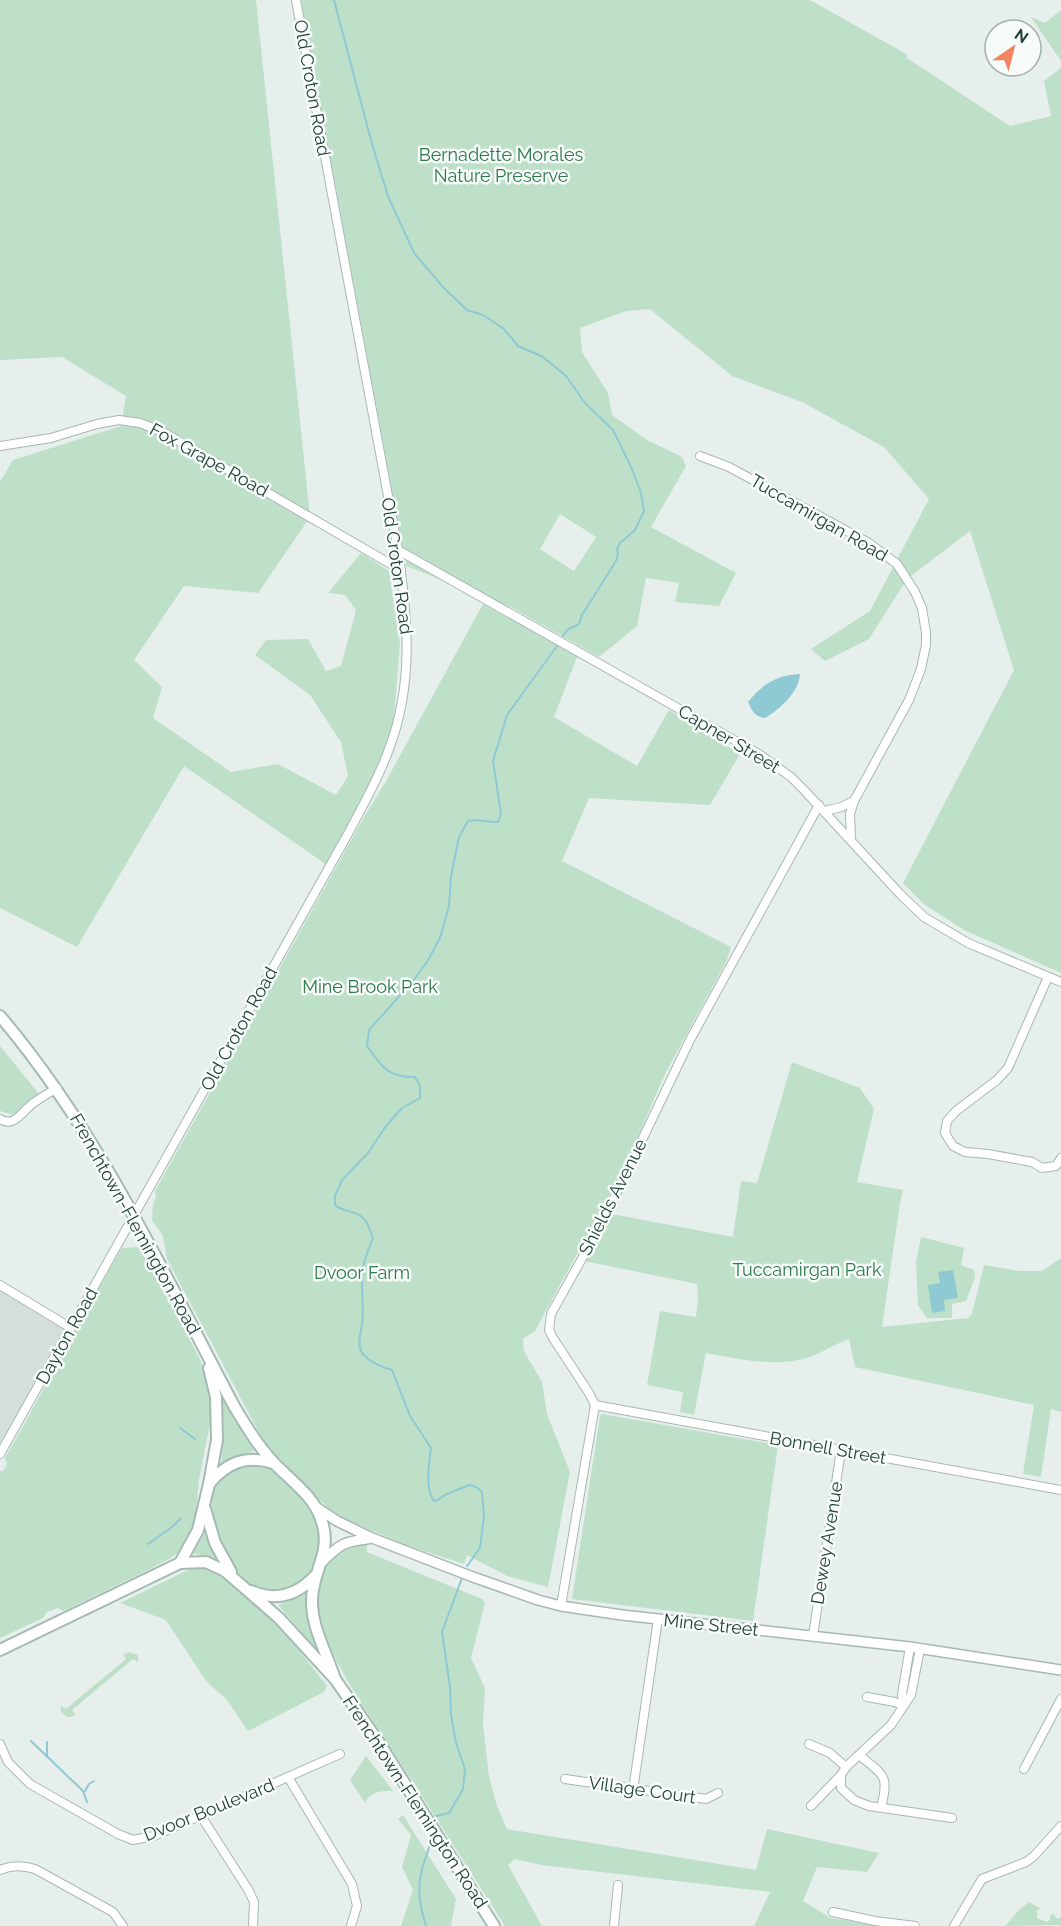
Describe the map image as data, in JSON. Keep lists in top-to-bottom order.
{
  "streets": {
    "main road": ["Frenchtown-Flemington Road"],
    "street": [
      "Old Croton Road",
      "Fox Grape Road",
      "Tuccamirgan Road",
      "Capner Street",
      "Shields Avenue",
      "Dayton Road",
      "Bonnell Street",
      "Dewey Avenue",
      "Mine Street",
      "Village Court",
      "Dvoor Boulevard"
    ]
  },
  "crossings": [
    ["Old Croton Road", "Fox Grape Road"],
    ["Old Croton Road", "Capner Street"],
    ["Old Croton Road", "Frenchtown-Flemington Road"],
    ["Old Croton Road", "Dayton Road"],
    ["Tuccamirgan Road", "Capner Street"],
    ["Capner Street", "Shields Avenue"],
    ["Shields Avenue", "Bonnell Street"],
    ["Frenchtown-Flemington Road", "Dayton Road"],
    ["Frenchtown-Flemington Road", "Mine Street"],
    ["Bonnell Street", "Dewey Avenue"],
    ["Dewey Avenue", "Mine Street"]
  ],
  "parks": [
    "Bernadette Morales Nature Preserve",
    "Mine Brook Park",
    "Tuccamirgan Park",
    "Dvoor Farm"
  ],
  "north": "top right"
}
